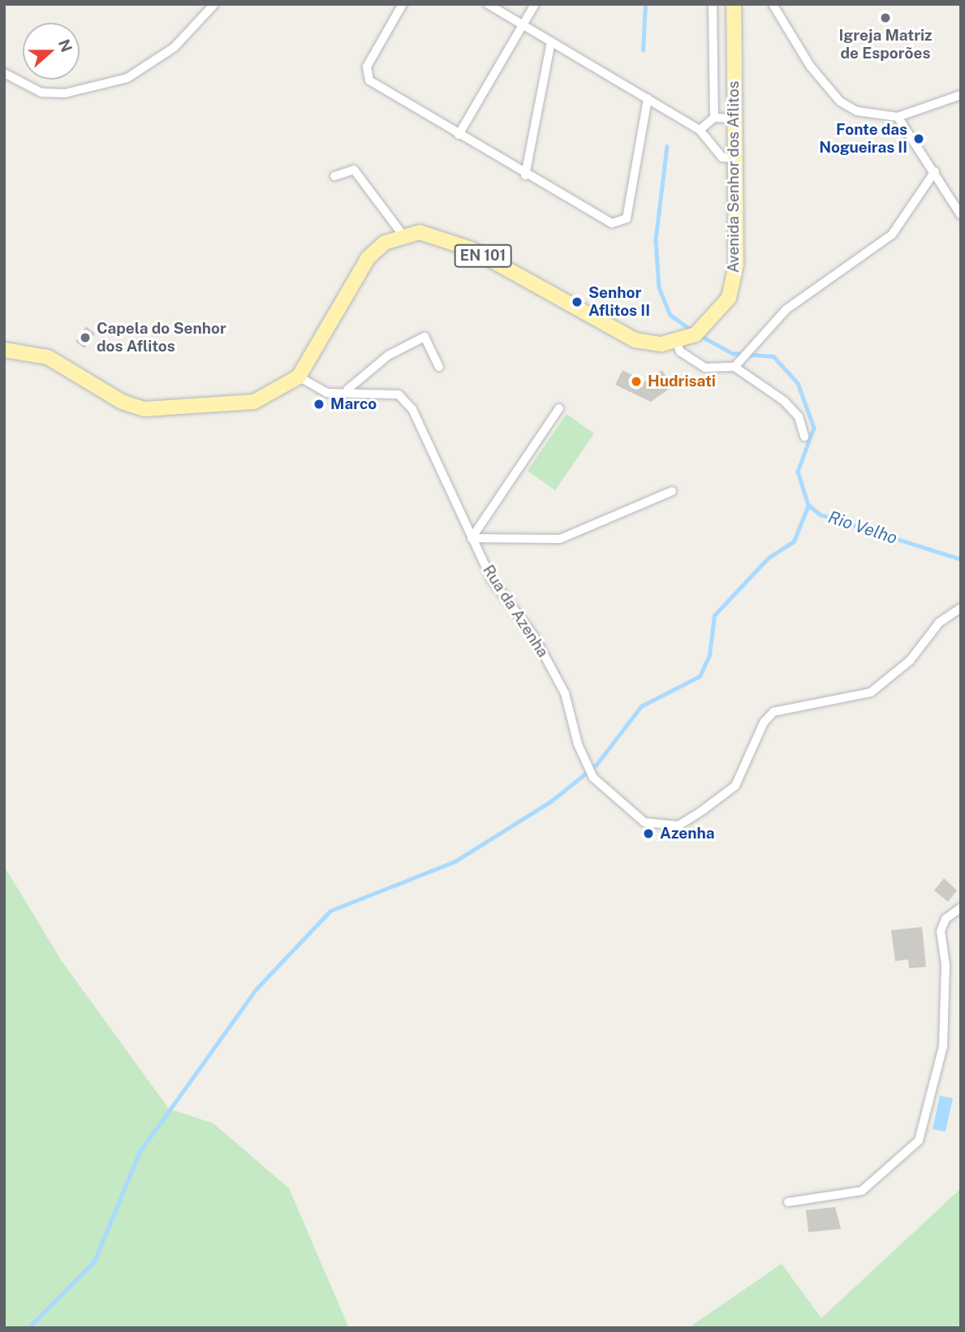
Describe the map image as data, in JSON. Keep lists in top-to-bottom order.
{
  "streets": {
    "main road": ["Avenida Senhor dos Aflitos", "EN 101"],
    "street": ["Rua da Azenha"]
  },
  "crossings": [
    ["Avenida Senhor dos Aflitos", "EN 101"]
  ],
  "water": ["Rio Velho"],
  "places": [
    "Igreja Matriz de Esporões",
    "Fonte das Nogueiras II",
    "Senhor Aflitos II",
    "Capela do Senhor dos Aflitos",
    "Hudrisati",
    "Marco",
    "Azenha"
  ],
  "north": "right"
}
